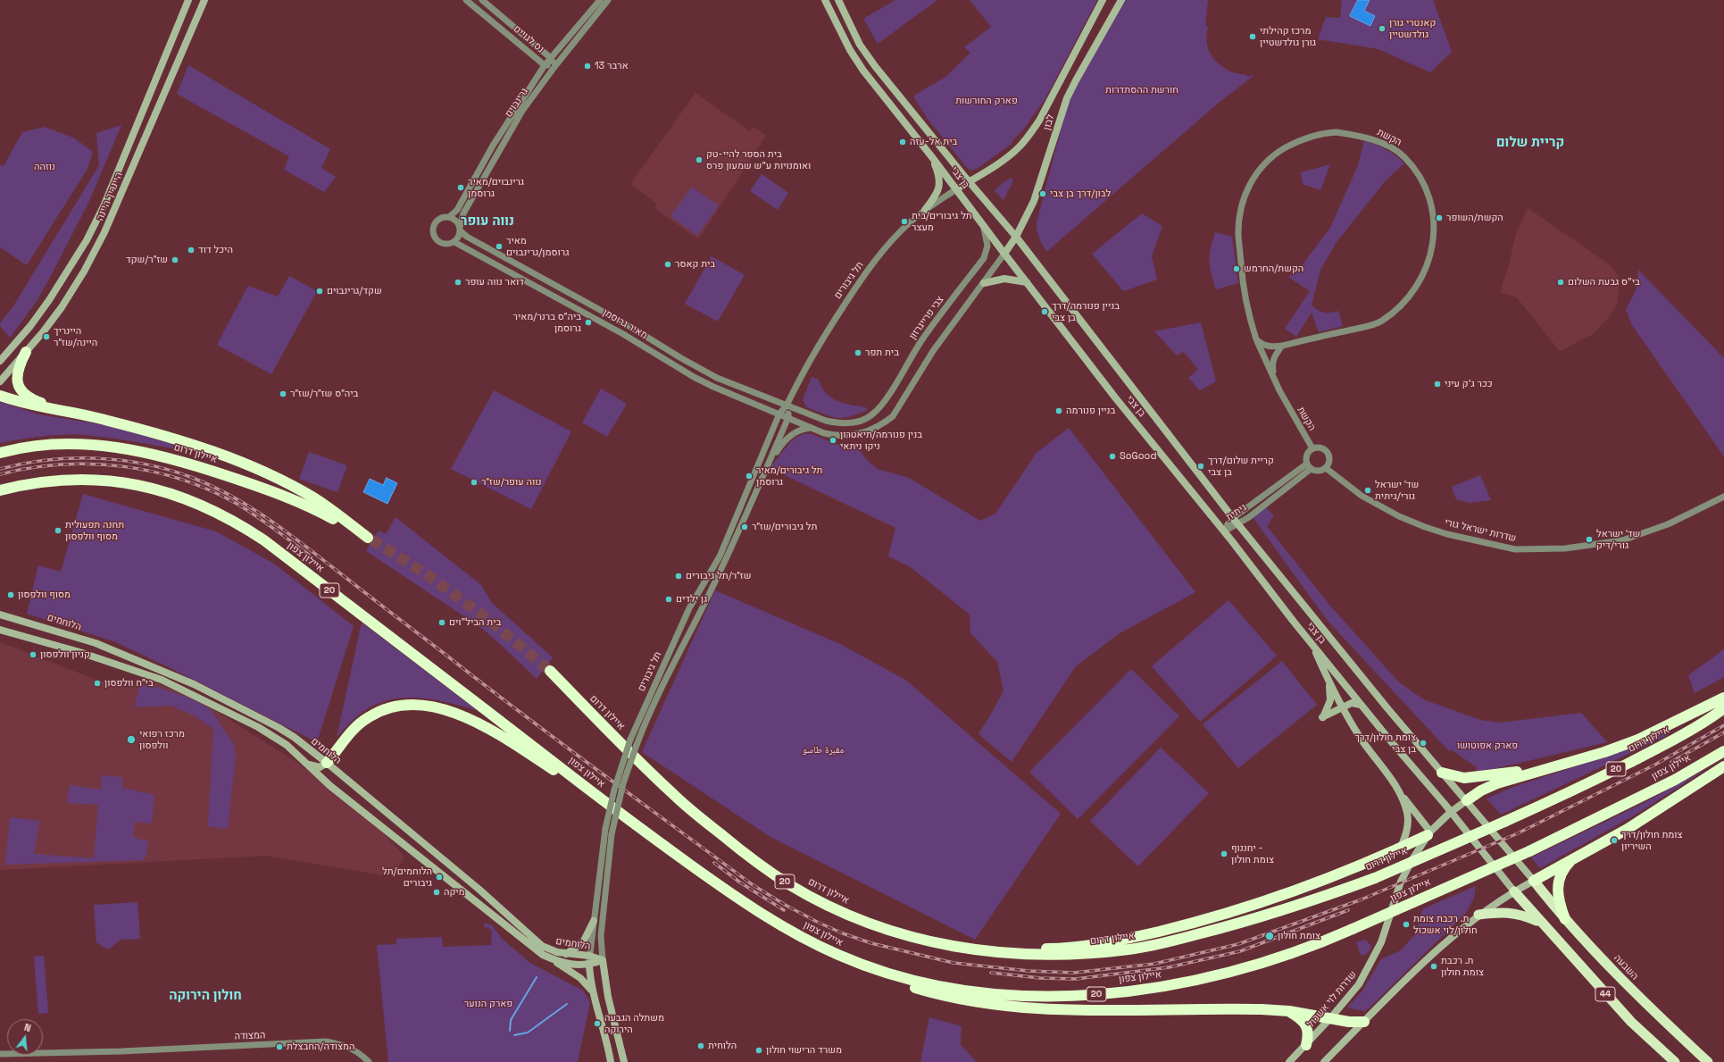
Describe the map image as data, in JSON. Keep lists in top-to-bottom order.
{
  "streets": {
    "highway": [
      "איילון דרום",
      "איילון צפון",
      "20",
      "השבעה",
      "44"
    ],
    "main road": [
      "לבון",
      "בן צבי",
      "היינריך היינה",
      "הלוחמים",
      "שדרות לוי אשכול"
    ],
    "street": [
      "נס לגויים",
      "גרינבוים",
      "הקשת",
      "תל גיבורים",
      "צבי פרייגרזון",
      "מאיר גרוסמן",
      "גיתית",
      "שדרות ישראל גורי",
      "המצודה"
    ]
  },
  "crossings": [
    ["נס לגויים", "גרינבוים"],
    ["גרינבוים", "מאיר גרוסמן"],
    ["לבון", "בן צבי"],
    ["לבון", "תל גיבורים"],
    ["הקשת", "גיתית"],
    ["הקשת", "שדרות ישראל גורי"],
    ["בן צבי", "תל גיבורים"],
    ["בן צבי", "צבי פרייגרזון"],
    ["בן צבי", "גיתית"],
    ["בן צבי", "44"],
    ["בן צבי", "שדרות לוי אשכול"],
    ["תל גיבורים", "צבי פרייגרזון"],
    ["תל גיבורים", "מאיר גרוסמן"],
    ["תל גיבורים", "הלוחמים"],
    ["צבי פרייגרזון", "מאיר גרוסמן"],
    ["גיתית", "שדרות ישראל גורי"],
    ["השבעה", "44"],
    ["44", "שדרות לוי אשכול"]
  ],
  "districts": ["קריית שלום", "נווה עופר", "חולון הירוקה"],
  "parks": [
    "חורשת ההסתדרות",
    "פארק החורשות",
    "נוזהה",
    "פארק אפוטושו",
    "مقبرة طاسو",
    "פארק הנוער"
  ],
  "places": [
    "קאנטרי גורן גולדשטיין",
    "מרכז קהילתי גורן גולדשטיין",
    "ארבר 13",
    "בית אל-עזה",
    "בית הספר להיי-טק ואומנויות ע\"ש שמעון פרס",
    "גרינבוים/מאיר גרוסמן",
    "לבון/דרך בן צבי",
    "הקשת/השופר",
    "תל גיבורים/בית מעצר",
    "מאיר גרוסמן/גרינבוים",
    "היכל דוד",
    "שז״ר/שקד",
    "בית קאסר",
    "הקשת/החרמש",
    "דואר נווה עופר",
    "בי\"ס גבעת השלום",
    "שקד/גרינבוים",
    "בניין פנורמה/דרך בן צבי",
    "ביה״ס ברנר/מאיר גרוסמן",
    "היינריך היינה/שז״ר",
    "בית תפר",
    "ככר ג'ק עיני",
    "ביה״ס שז״ר/שז״ר",
    "בניין פנורמה",
    "בנין פנורמה/תיאטרון ניקו ניתאי",
    "SoGood",
    "קריית שלום/דרך בן צבי",
    "תל גיבורים/מאיר גרוסמן",
    "נווה עופר/שז״ר",
    "שד׳ ישראל גורי/גיתית",
    "תל גיבורים/שז״ר",
    "תחנה תפעולית מסוף וולפסון",
    "שד׳ ישראל גורי/דיק",
    "שז״ר/תל גיבורים",
    "מסוף וולפסון",
    "גן ילדים",
    "בית הביל\"וים",
    "קניון וולפסון",
    "בי״ח וולפסון",
    "מרכז רפואי וולפסון",
    "צומת חולון/דרך בן צבי",
    "צומת חולון/דרך השיריון",
    "יחננוף - צומת חולון",
    "הלוחמים/תל גיבורים",
    "מיקה",
    "ת. רכבת צומת חולון/לוי אשכול",
    "צומת חולון",
    "ת. רכבת צומת חולון",
    "משתלה הגבעה הירוקה",
    "הלוחית",
    "המצודה/החבצלת",
    "משרד הרישוי חולון"
  ],
  "north": "top"
}
